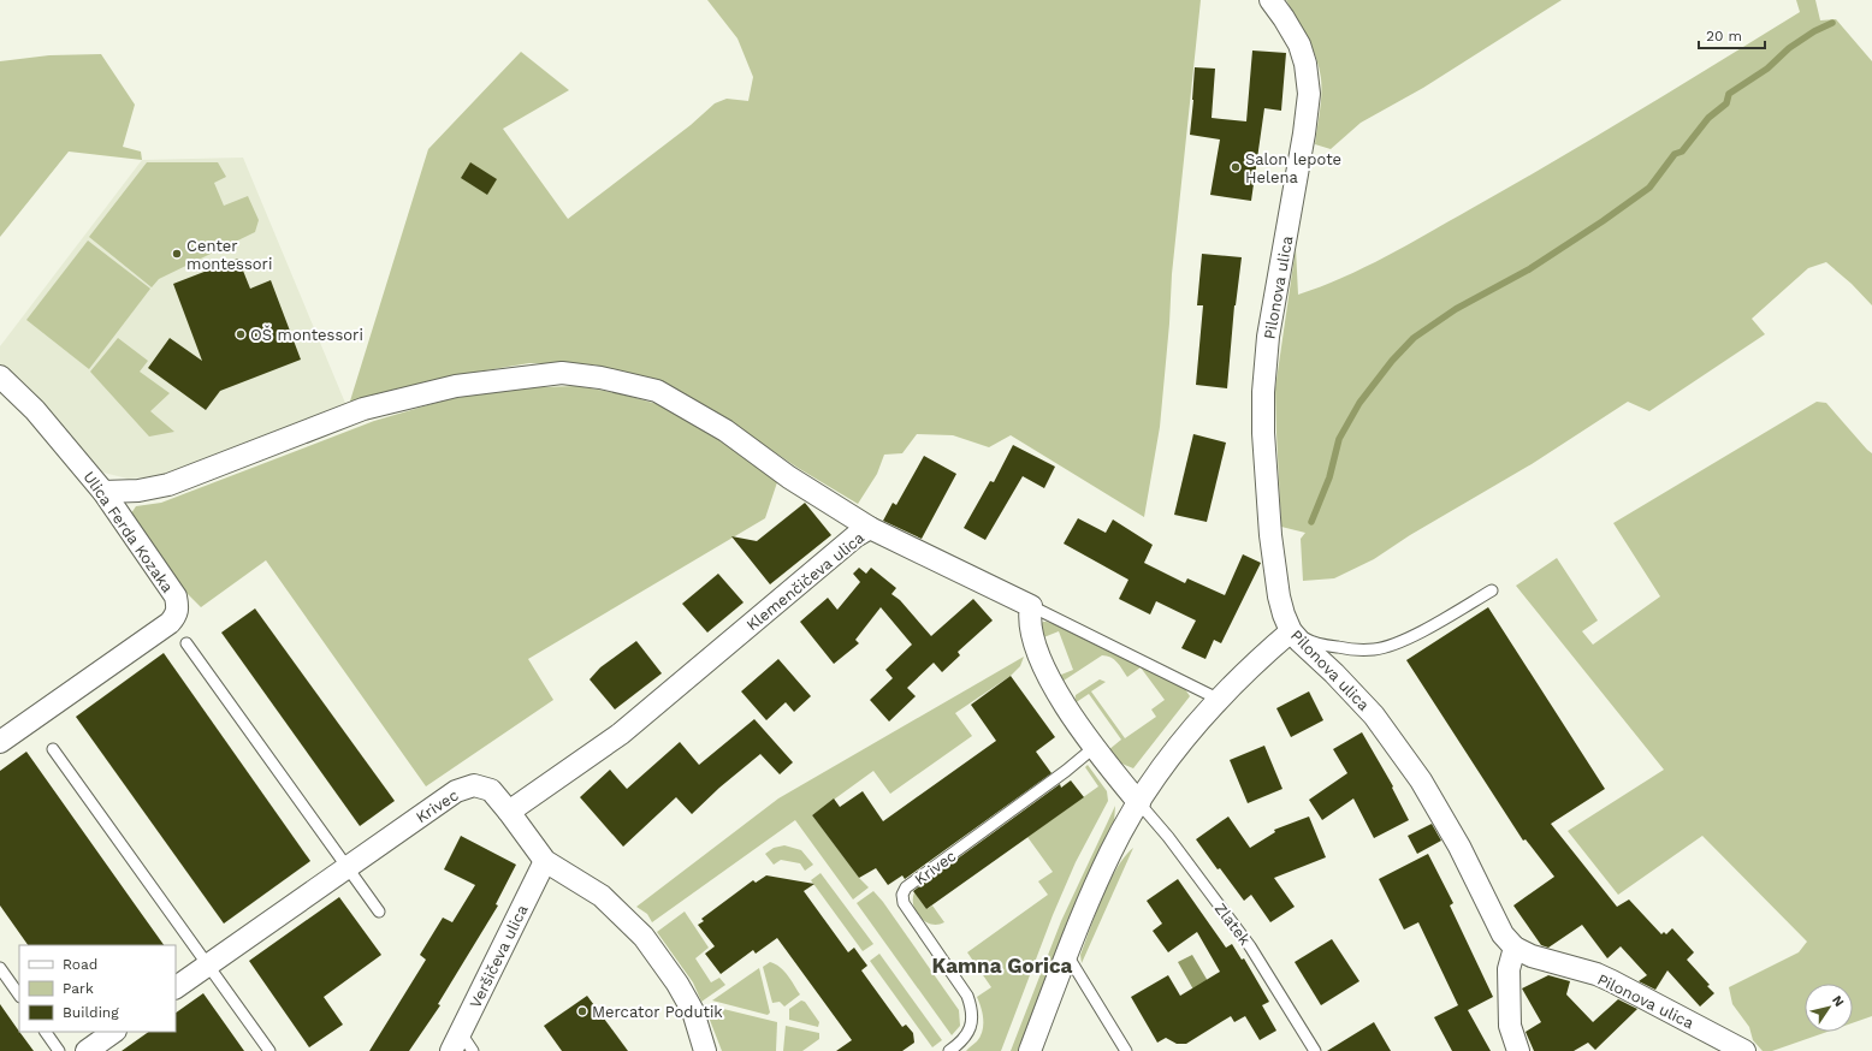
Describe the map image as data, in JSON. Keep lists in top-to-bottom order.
{
  "streets": {
    "street": [
      "Pilonova ulica",
      "Ulica Ferda Kozaka",
      "Klemenčičeva ulica",
      "Krivec",
      "Veršičeva ulica"
    ],
    "lane": ["Zlatek"]
  },
  "crossings": [
    ["Klemenčičeva ulica", "Krivec"],
    ["Krivec", "Veršičeva ulica"]
  ],
  "districts": ["Kamna Gorica"],
  "places": [
    "Salon lepote Helena",
    "Center montessori",
    "OŠ montessori",
    "Mercator Podutik"
  ],
  "legend": ["Road", "Park", "Building"],
  "scale_bar": "20 m",
  "north": "top right"
}
